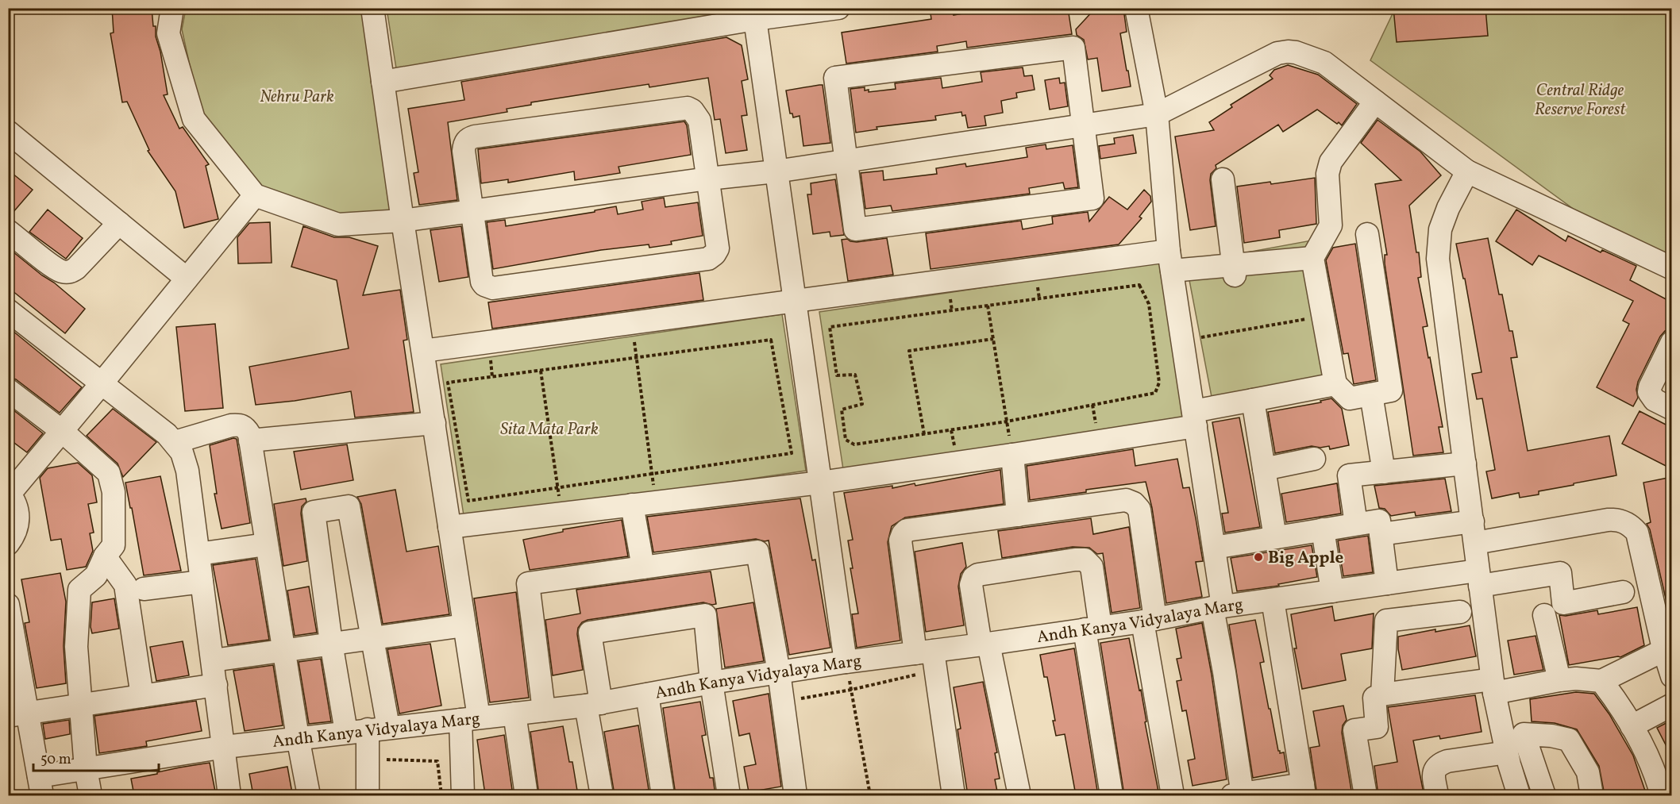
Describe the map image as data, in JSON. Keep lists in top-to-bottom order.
{
  "streets": {
    "street": ["Andh Kanya Vidyalaya Marg"]
  },
  "parks": ["Central Ridge Reserve Forest", "Nehru Park", "Sita Mata Park"],
  "places": ["Big Apple"],
  "scale_bar": "50 m"
}
